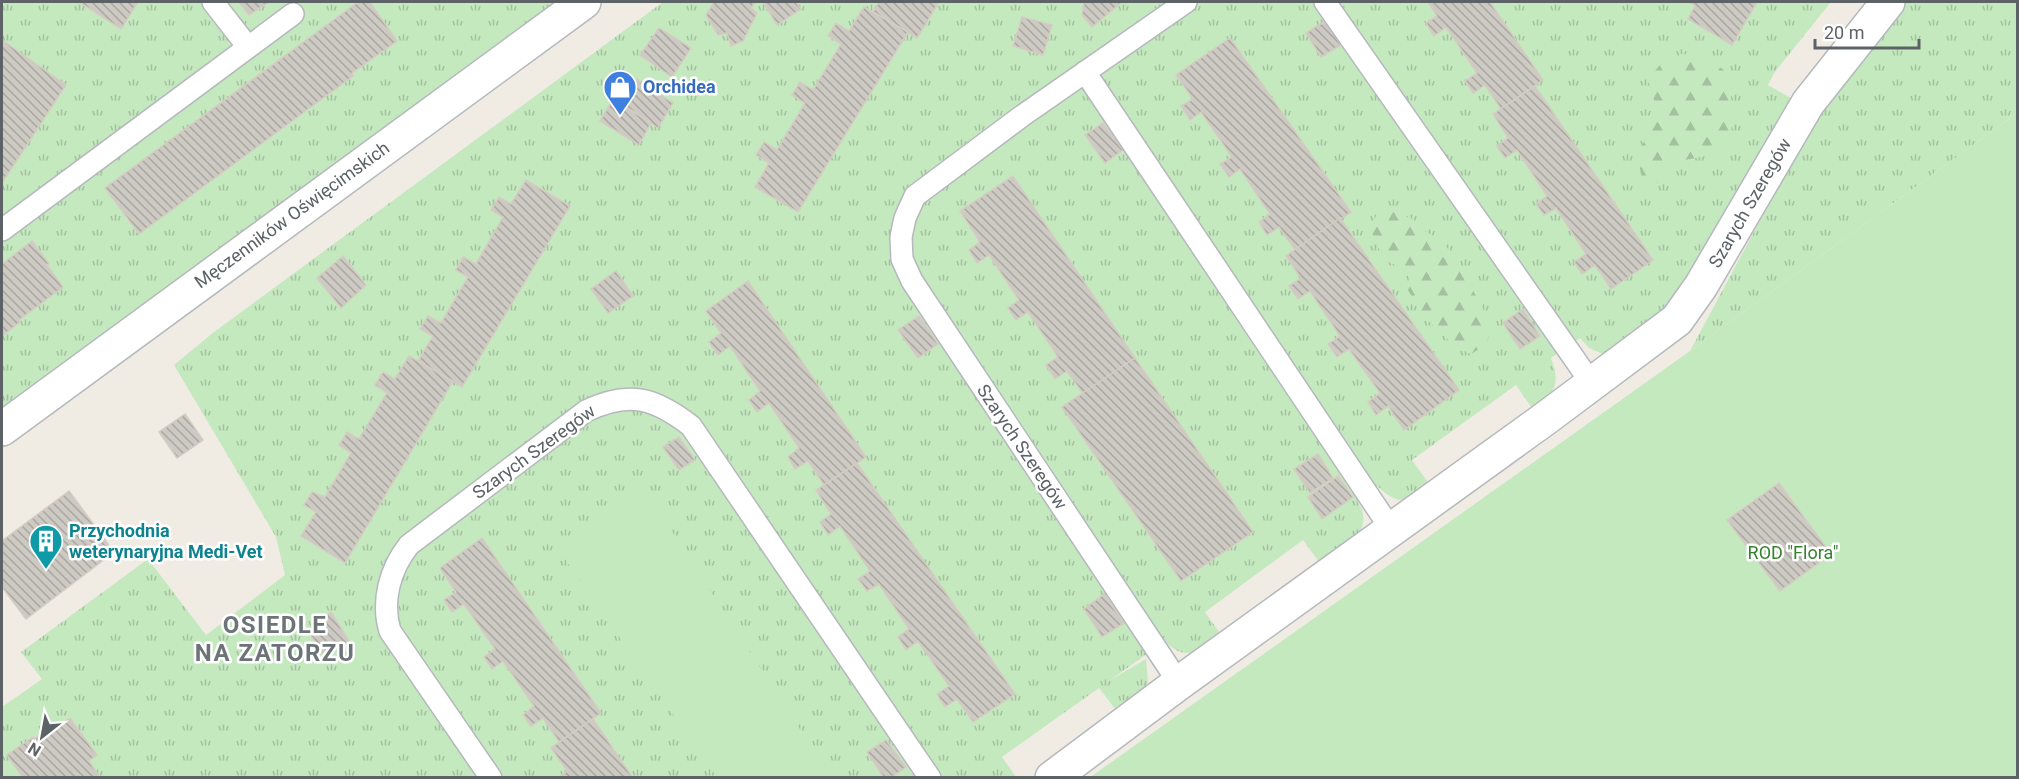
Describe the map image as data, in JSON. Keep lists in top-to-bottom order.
{
  "streets": {
    "street": ["Szarych Szeregów", "Męczenników Oświęcimskich"]
  },
  "districts": ["OSIEDLE NA ZATORZU"],
  "parks": ["ROD \"Flora\""],
  "places": {
    "shop": ["Orchidea"],
    "building": ["Przychodnia weterynaryjna Medi-Vet"]
  },
  "scale_bar": "20 m",
  "north": "bottom left"
}
